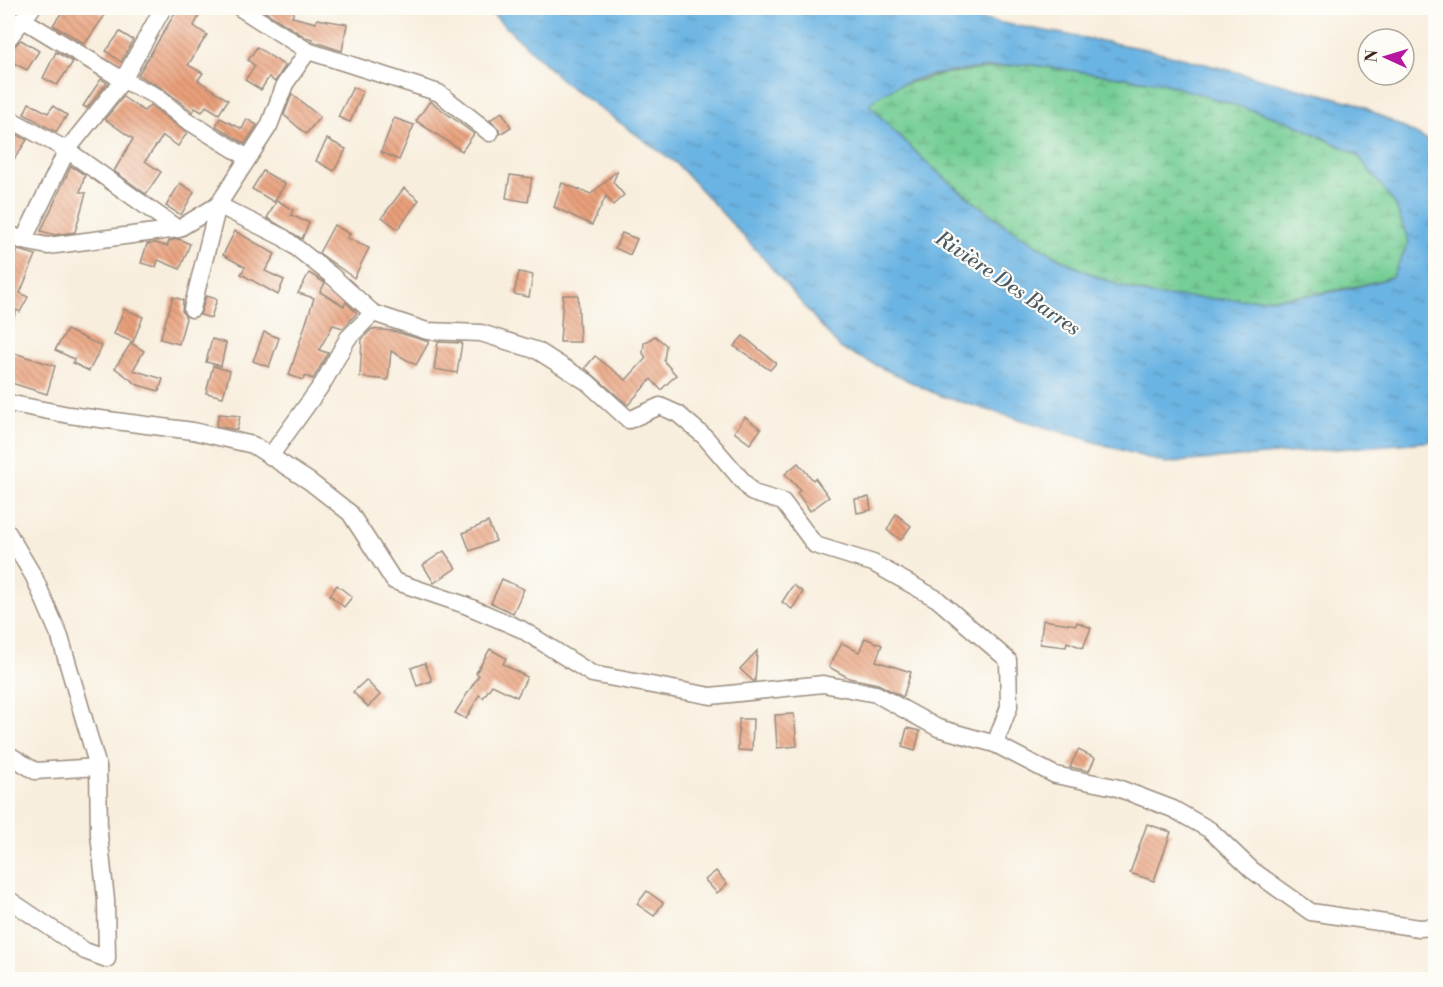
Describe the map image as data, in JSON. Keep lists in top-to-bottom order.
{
  "water": ["Rivière Des Barres"],
  "north": "left"
}
